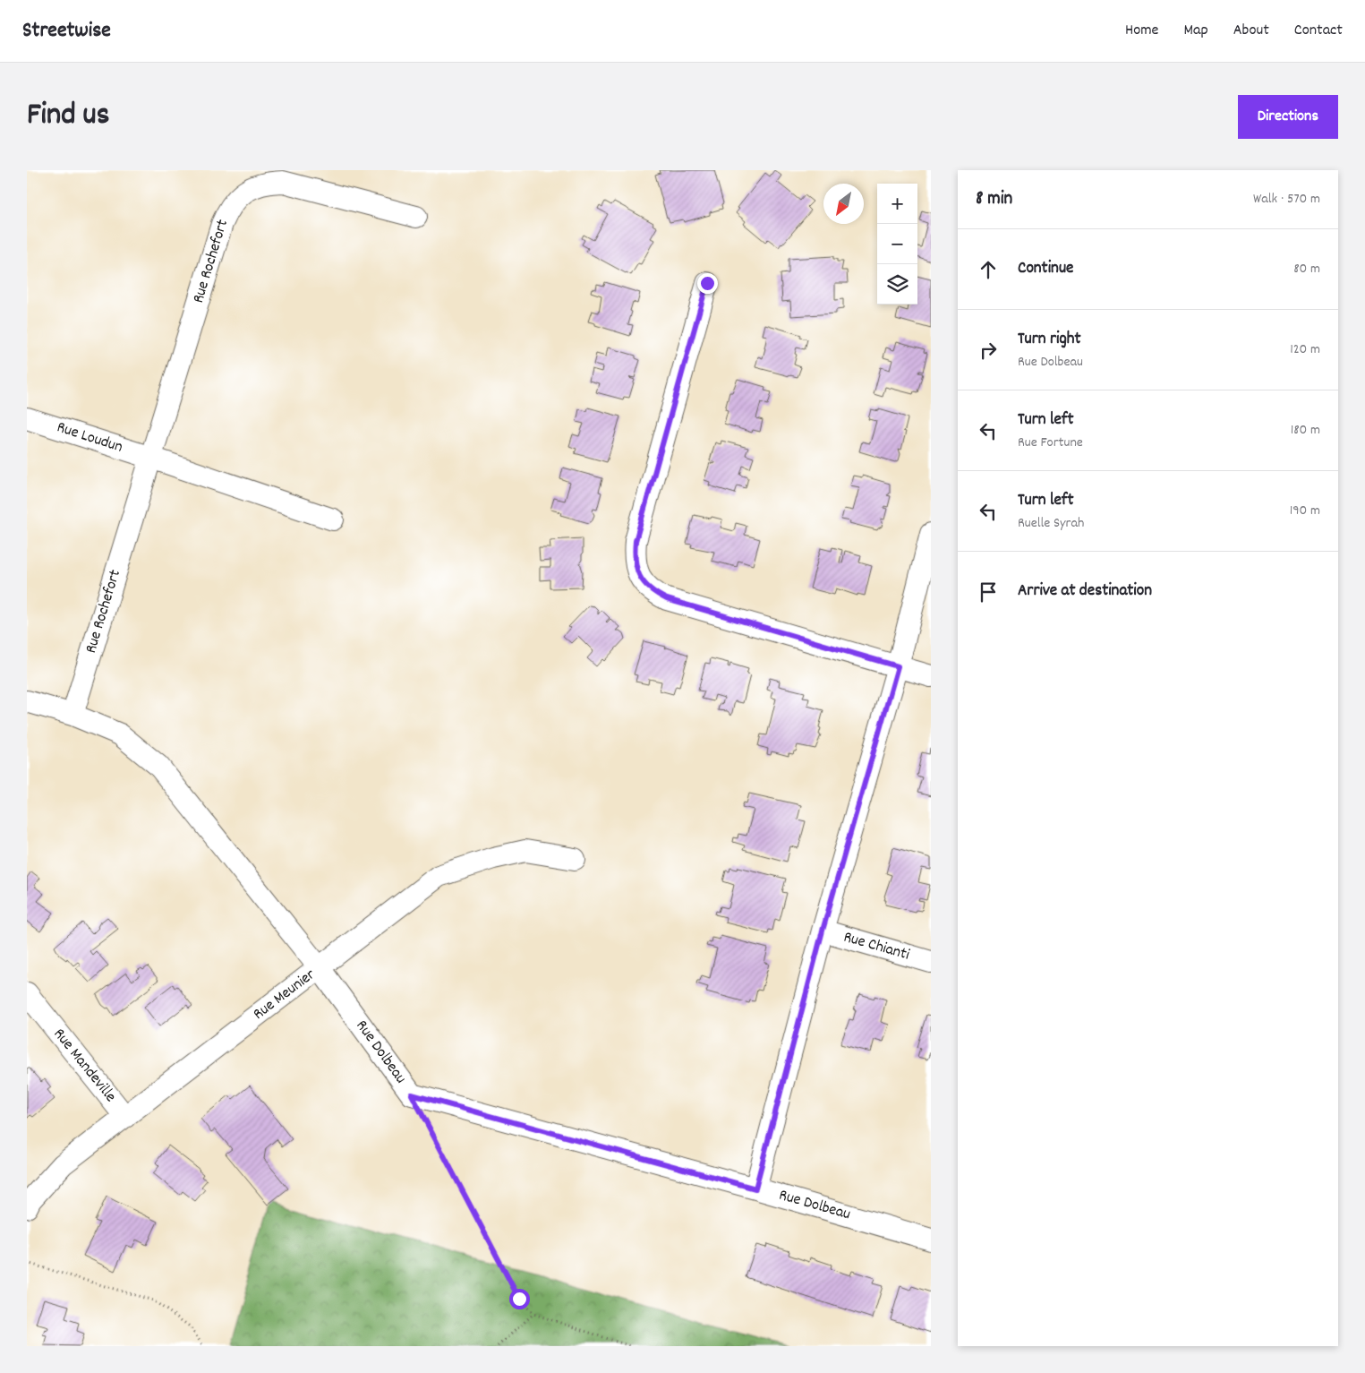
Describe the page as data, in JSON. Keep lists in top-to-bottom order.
{
  "streets": {
    "street": [
      "Rue Rochefort",
      "Rue Loudun",
      "Rue Chianti",
      "Rue Meunier",
      "Rue Dolbeau",
      "Rue Mandeville"
    ]
  },
  "crossings": [
    ["Rue Rochefort", "Rue Loudun"],
    ["Rue Rochefort", "Rue Dolbeau"],
    ["Rue Meunier", "Rue Dolbeau"],
    ["Rue Meunier", "Rue Mandeville"]
  ],
  "north": "bottom left",
  "page": {
    "header": "Streetwise",
    "nav": [
      "Home",
      "Map",
      "About",
      "Contact"
    ],
    "title": "Find us",
    "buttons": "Directions",
    "heading": ["8 min", "Walk · 570 m"],
    "map_buttons": ["+", "−"],
    "list": [
      ["Continue", "80 m"],
      ["Turn right", "Rue Dolbeau", "120 m"],
      ["Turn left", "Rue Fortune", "180 m"],
      ["Turn left", "Ruelle Syrah", "190 m"],
      "Arrive at destination"
    ]
  }
}
